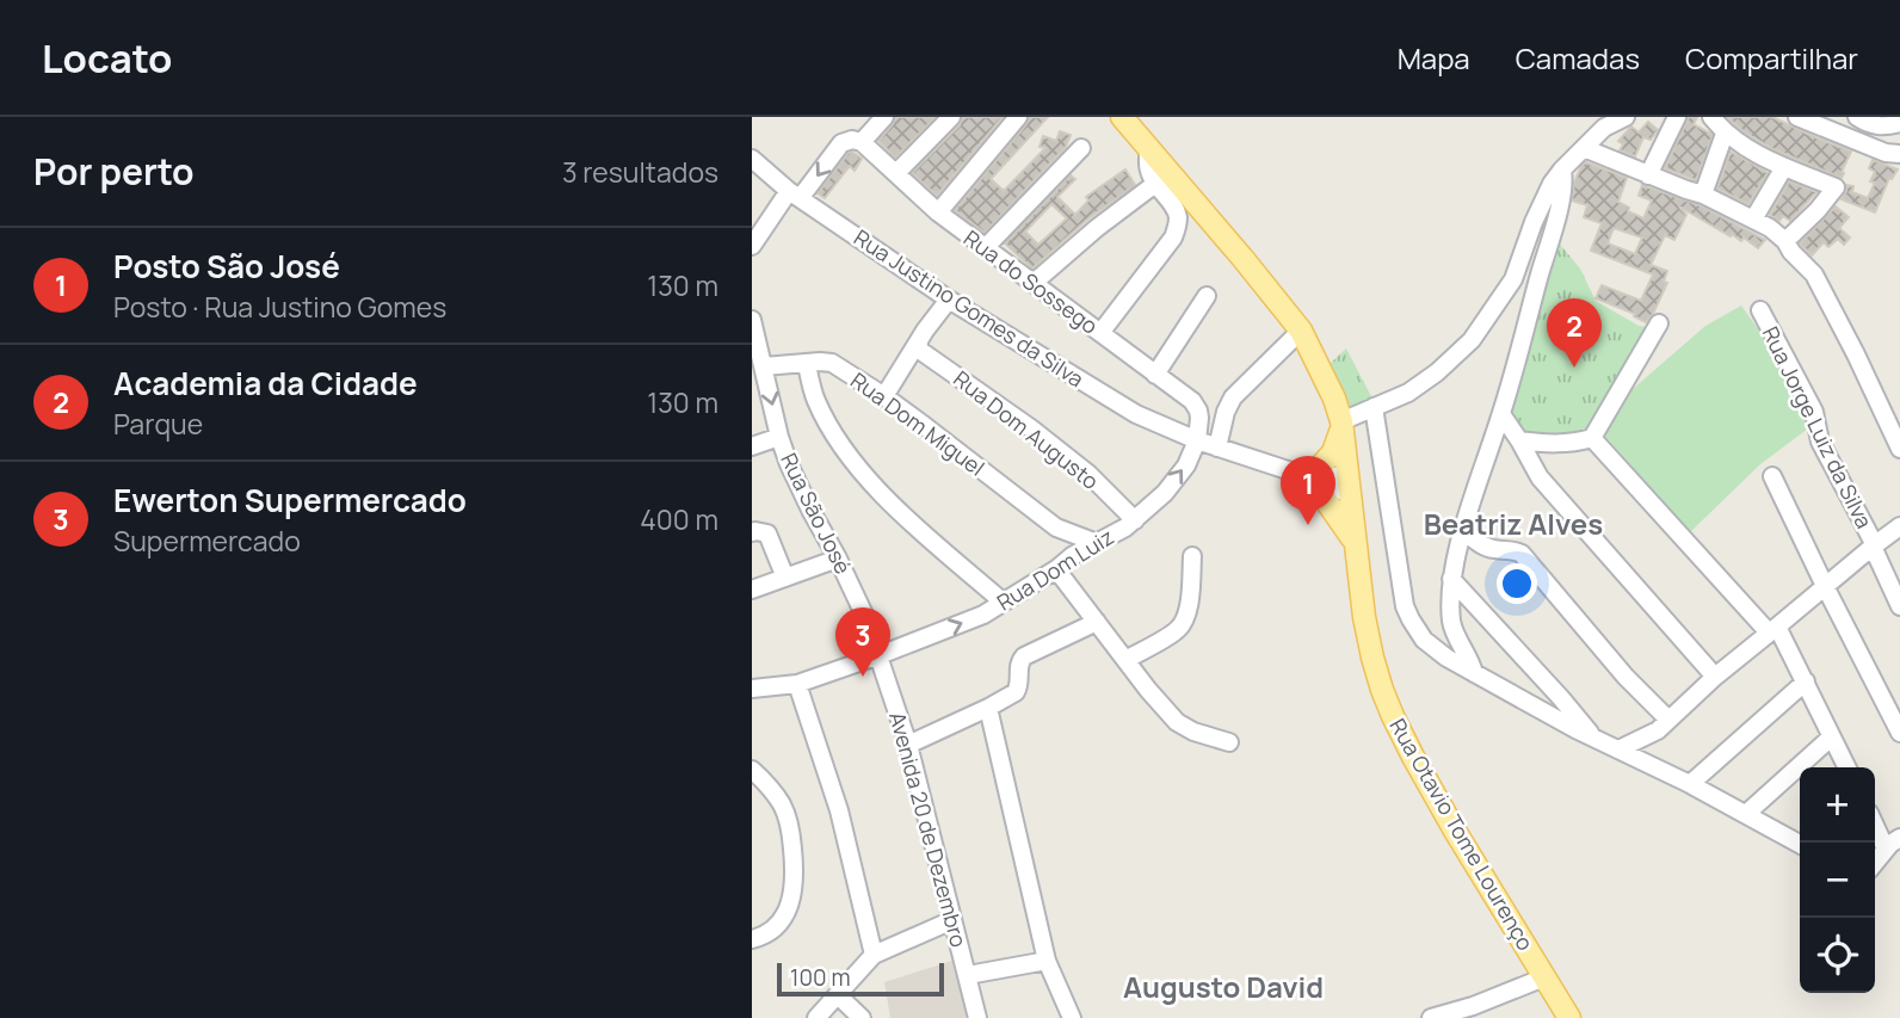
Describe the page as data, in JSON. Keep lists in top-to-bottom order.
{
  "streets": {
    "main road": ["Rua Otavio Tome Lourenço"],
    "street": [
      "Rua do Sossego",
      "Rua Justino Gomes da Silva",
      "Rua Dom Miguel",
      "Rua Jorge Luiz da Silva",
      "Rua Dom Augusto",
      "Rua São José",
      "Rua Dom Luiz",
      "Avenida 20 de Dezembro"
    ]
  },
  "crossings": [
    ["Rua do Sossego", "Rua Justino Gomes da Silva"],
    ["Rua do Sossego", "Rua Dom Luiz"],
    ["Rua Justino Gomes da Silva", "Rua Dom Luiz"],
    ["Rua Dom Miguel", "Rua São José"],
    ["Rua Dom Miguel", "Rua Dom Luiz"],
    ["Rua Dom Augusto", "Rua Dom Luiz"],
    ["Rua São José", "Rua Dom Luiz"],
    ["Rua São José", "Avenida 20 de Dezembro"],
    ["Rua Dom Luiz", "Avenida 20 de Dezembro"]
  ],
  "districts": ["Beatriz Alves", "Augusto David"],
  "scale_bar": "100 m",
  "page": {
    "header": "Locato",
    "nav": ["Mapa", "Camadas", "Compartilhar"],
    "heading": ["Por perto", "3 resultados"],
    "list": [
      {
        "mark": "1",
        "name": "Posto São José",
        "note": "Posto · Rua Justino Gomes",
        "value": "130 m"
      },
      {
        "mark": "2",
        "name": "Academia da Cidade",
        "note": "Parque",
        "value": "130 m"
      },
      {
        "mark": "3",
        "name": "Ewerton Supermercado",
        "note": "Supermercado",
        "value": "400 m"
      }
    ],
    "pins": ["2", "1", "3"],
    "map_buttons": ["+", "−"],
    "scale": "100 m"
  }
}
